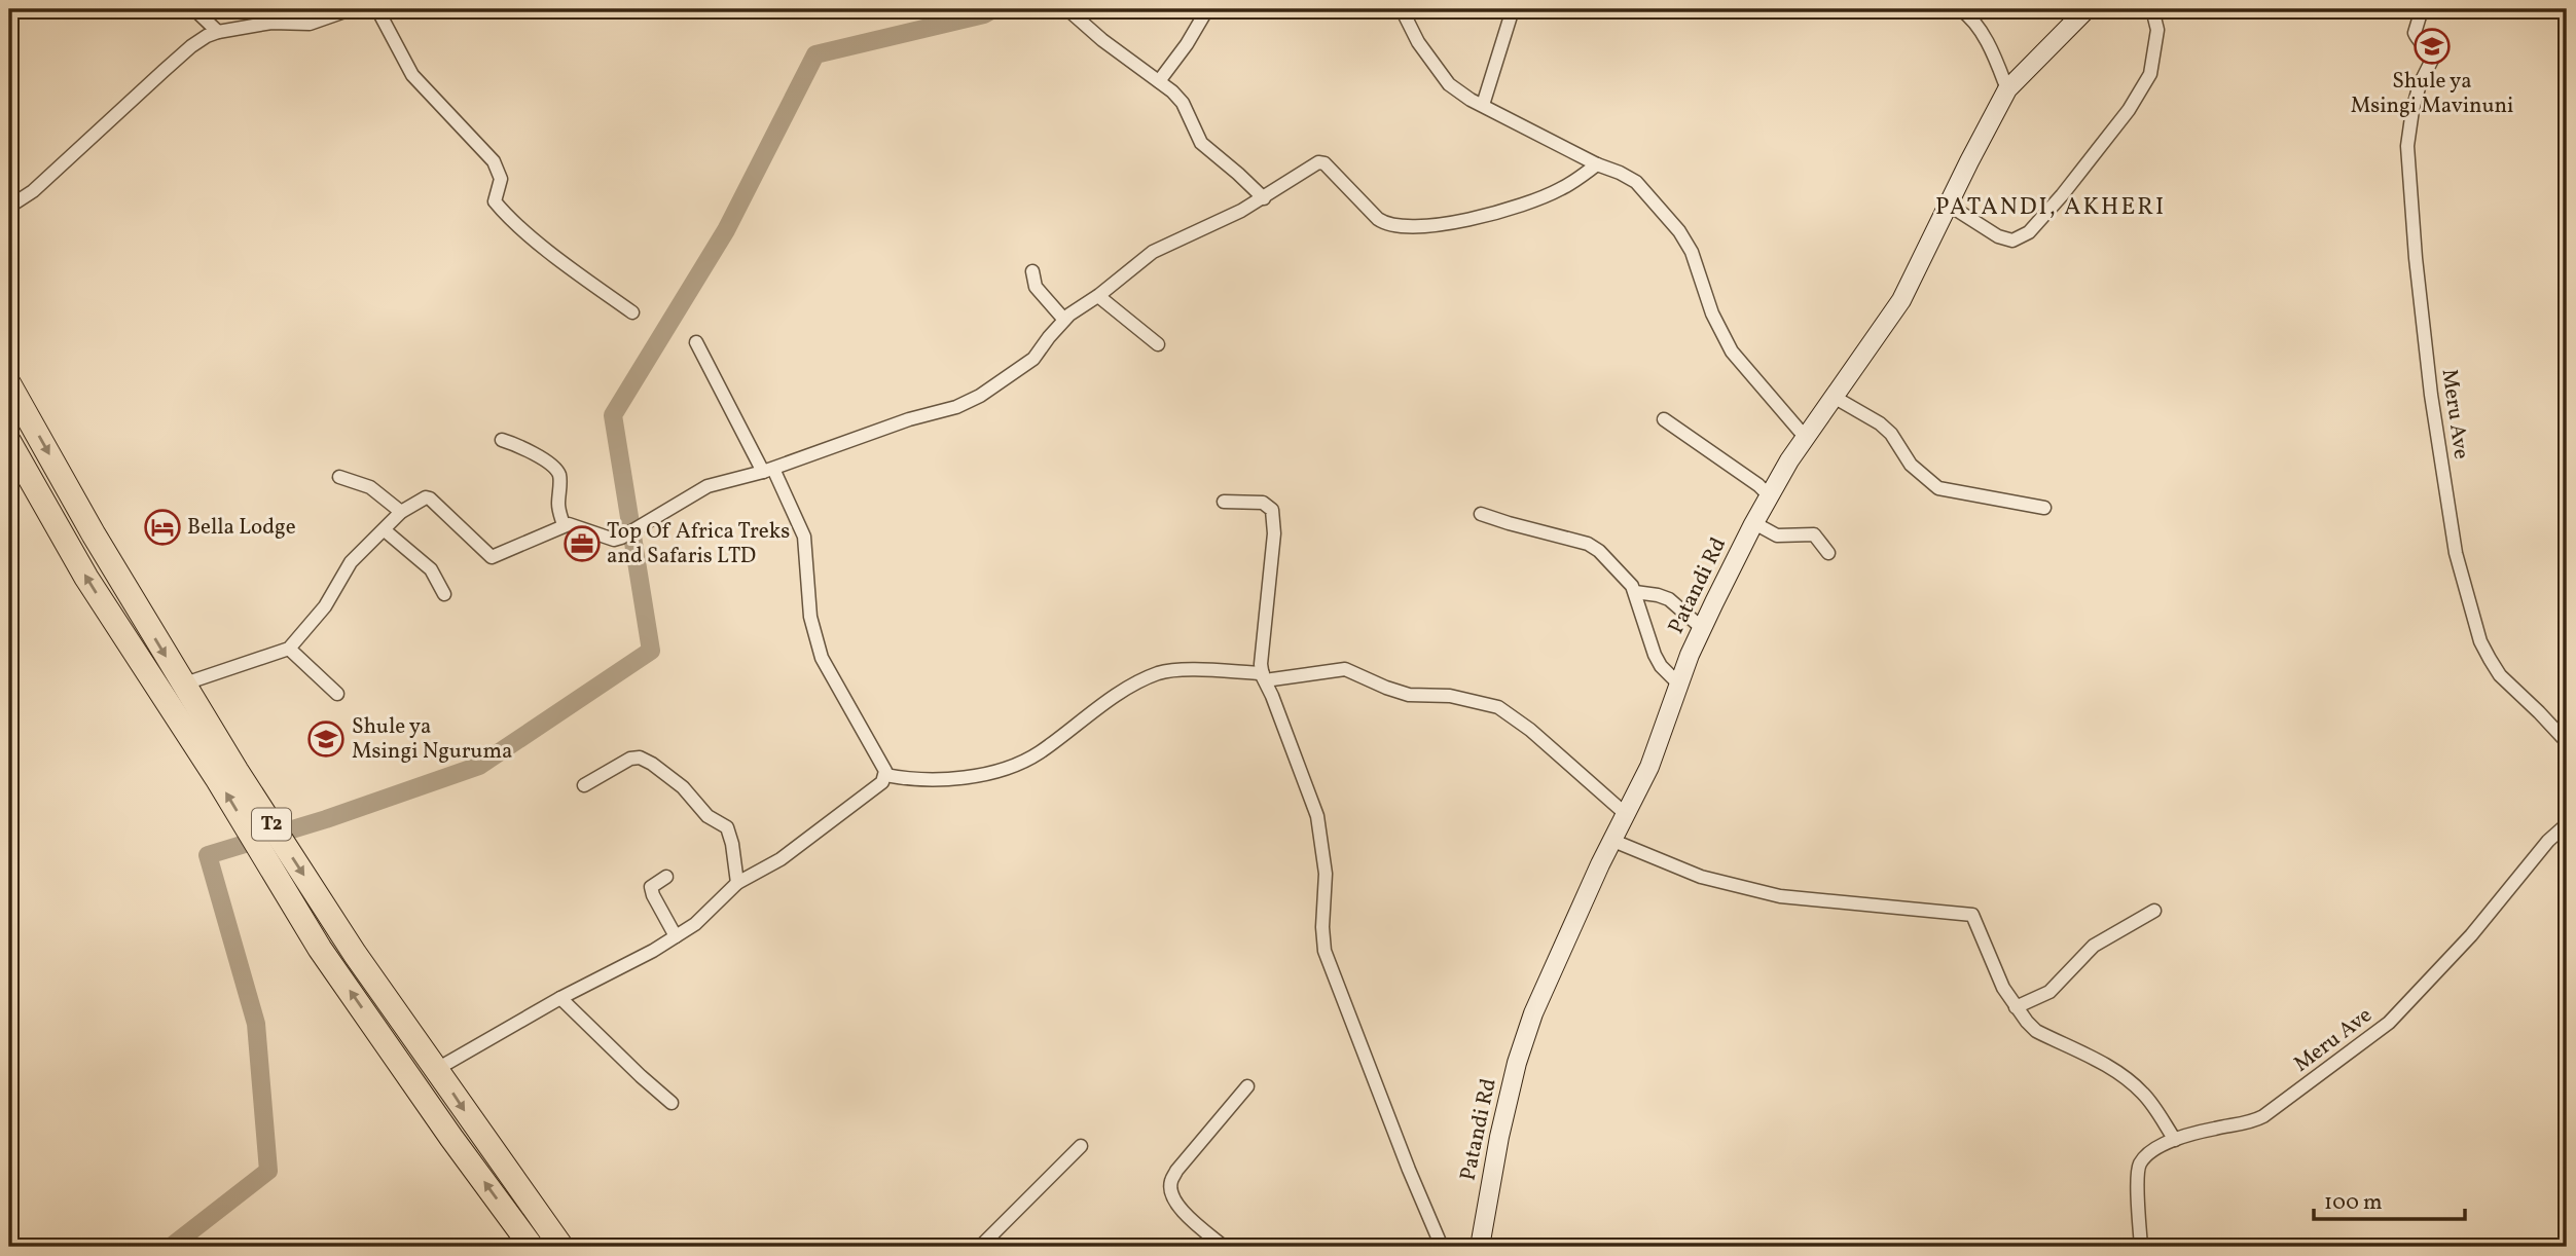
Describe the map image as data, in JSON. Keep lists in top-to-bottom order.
{
  "streets": {
    "highway": ["T2"],
    "street": ["Meru Ave", "Patandi Rd"]
  },
  "districts": ["PATANDI, AKHERI"],
  "places": {
    "school or university": ["Shule ya Msingi Mavinuni", "Shule ya Msingi Nguruma"],
    "hotel": ["Bella Lodge"],
    "office": ["Top Of Africa Treks and Safaris LTD"]
  },
  "scale_bar": "100 m"
}
